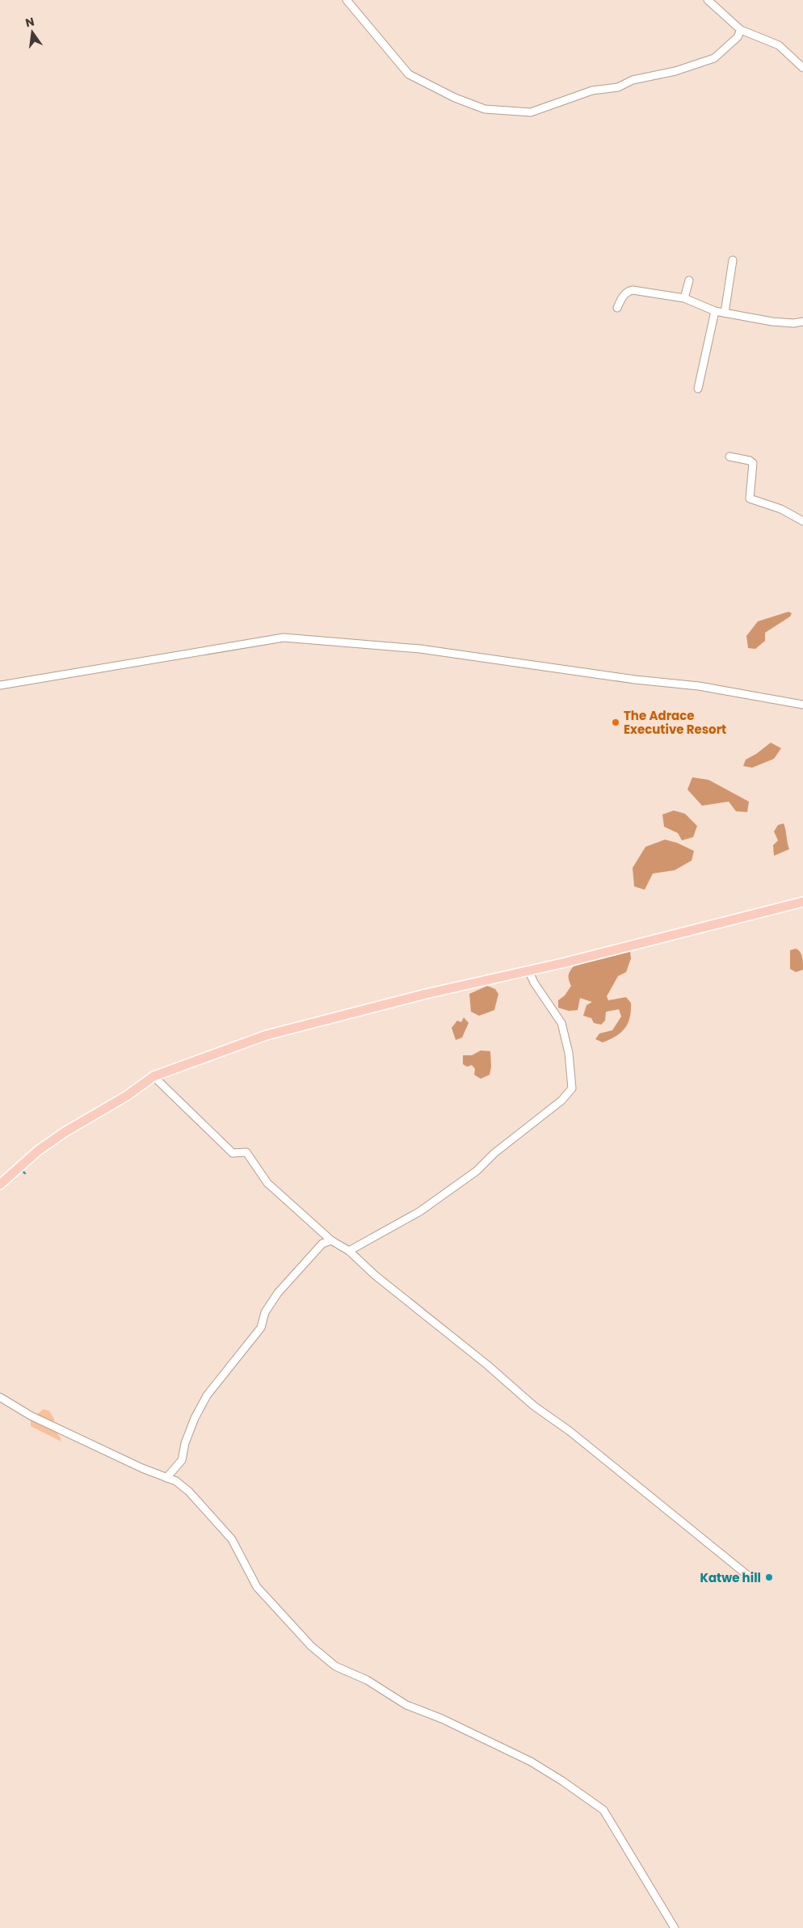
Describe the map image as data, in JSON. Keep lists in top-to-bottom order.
{
  "places": ["The Adrace Executive Resort", "Katwe hill"],
  "north": "top"
}
